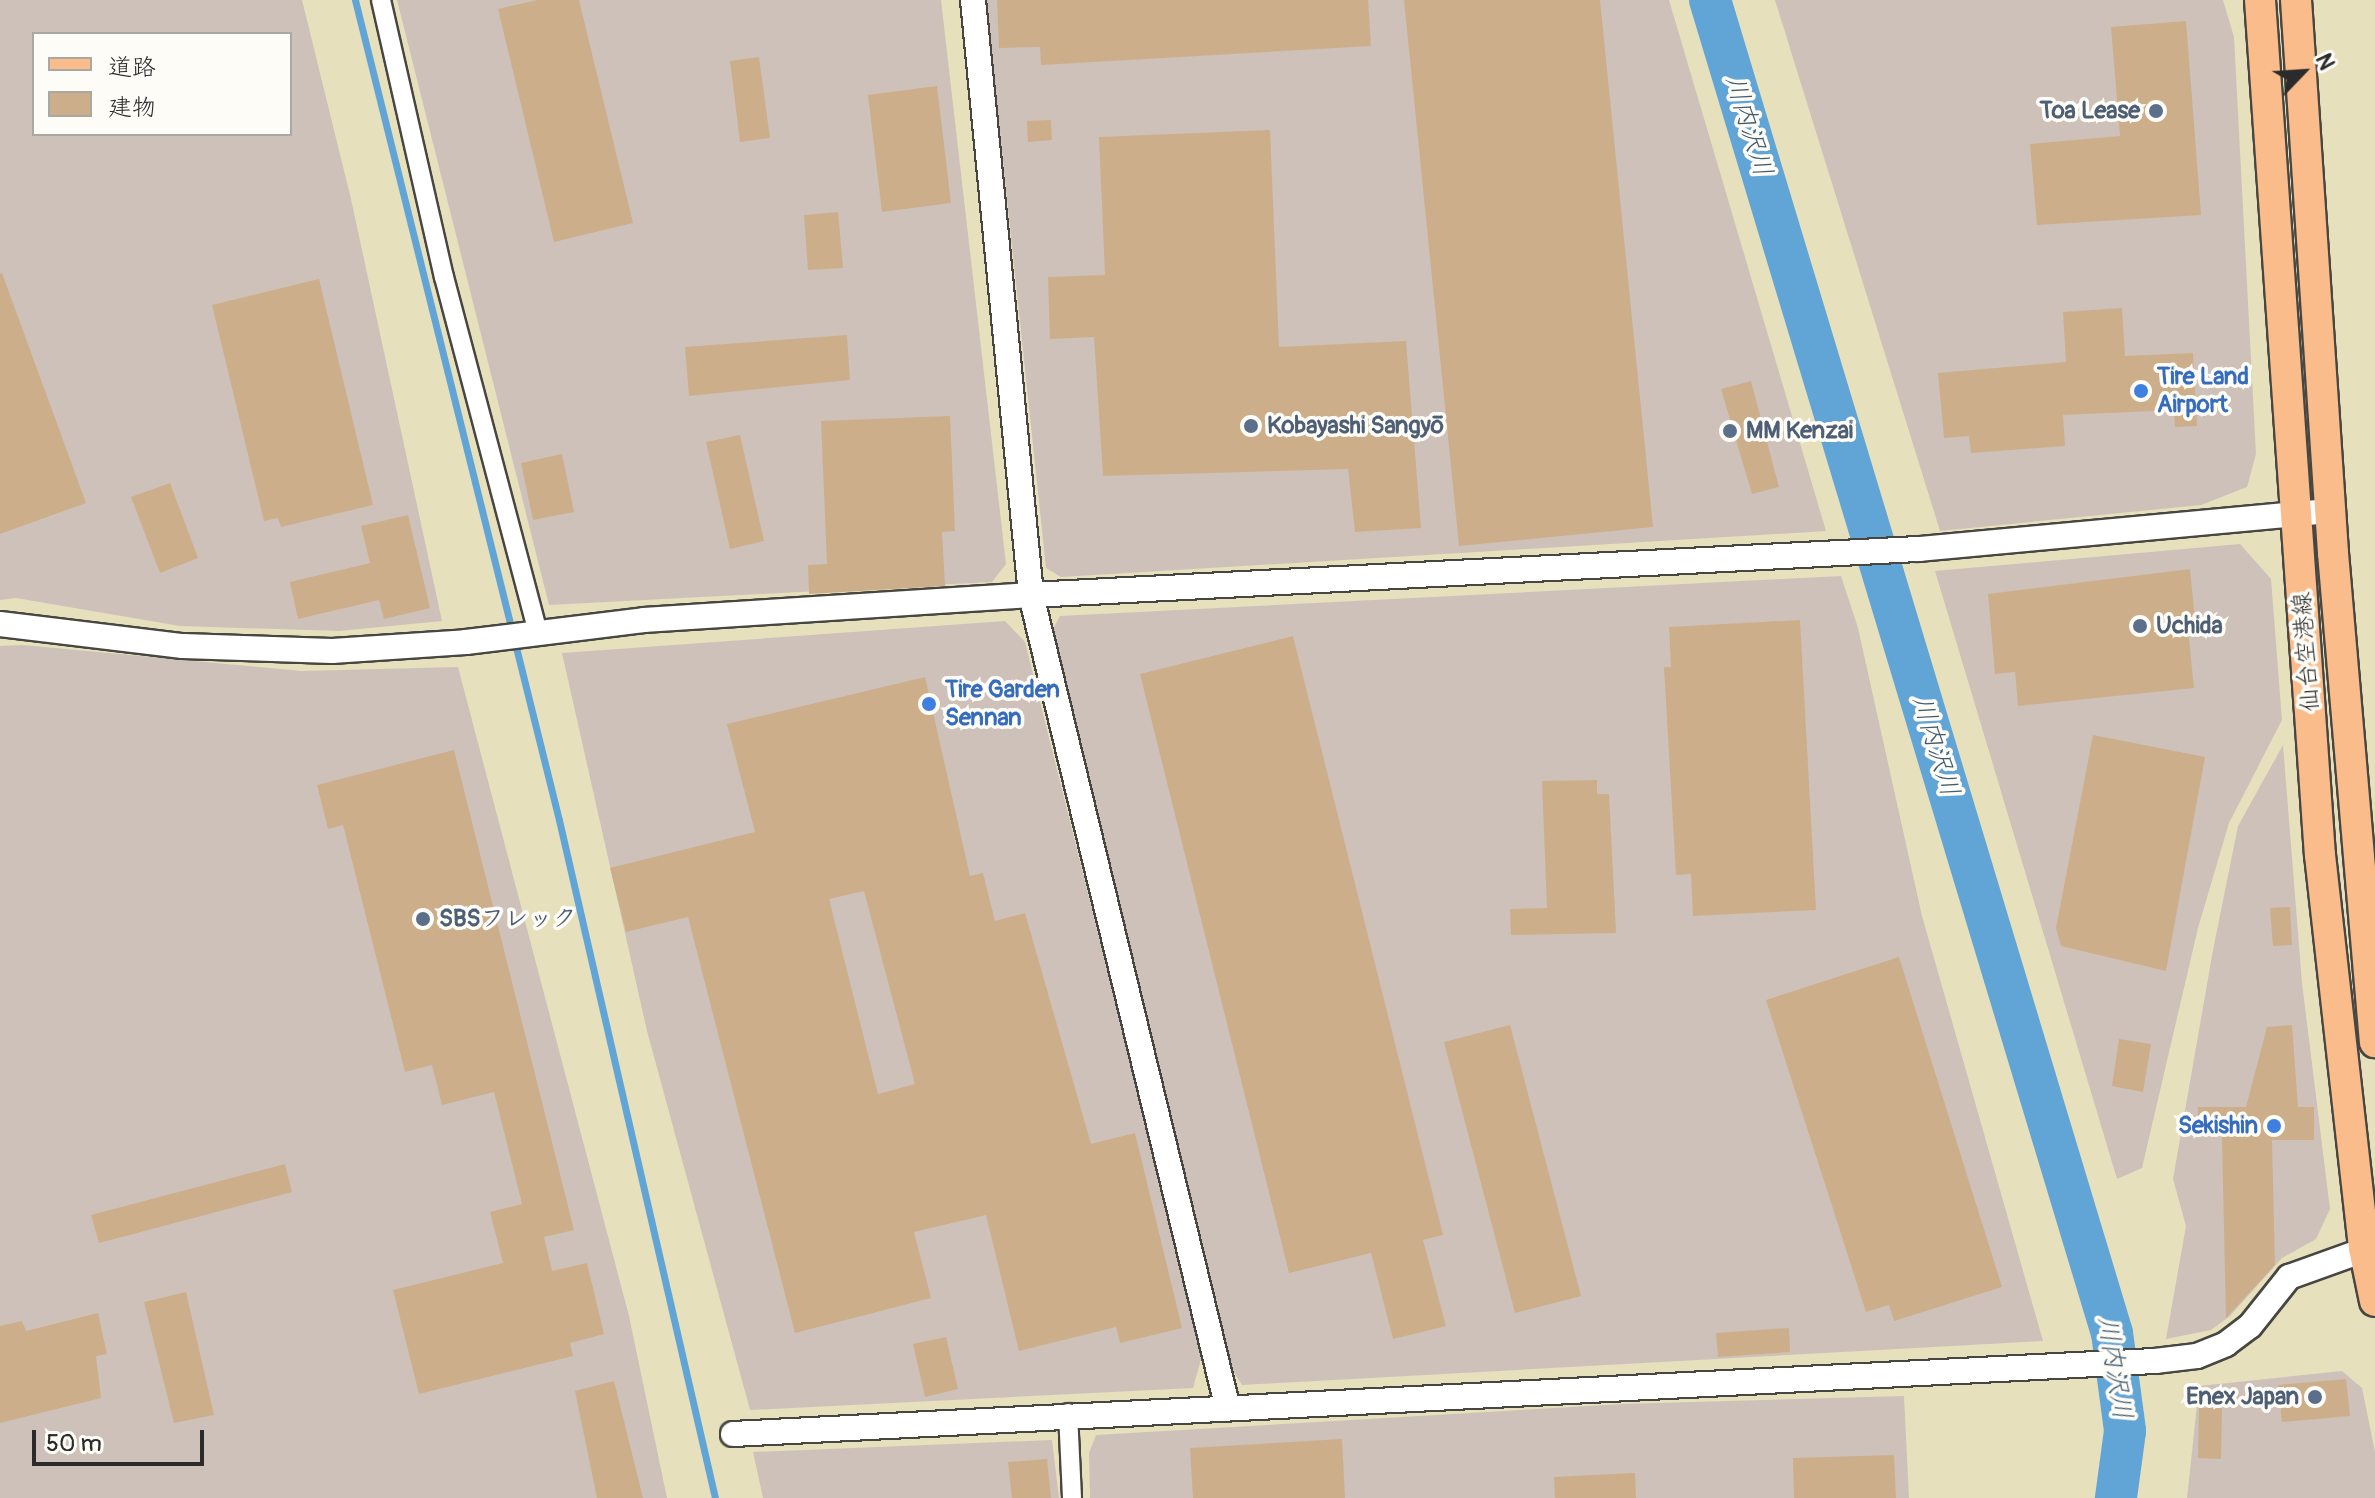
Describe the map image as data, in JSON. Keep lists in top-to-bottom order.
{
  "streets": {
    "main road": ["仙台空港線"]
  },
  "water": ["川内沢川"],
  "places": [
    "Toa Lease",
    "Tire Land Airport",
    "Kobayashi Sangyō",
    "MM Kenzai",
    "Uchida",
    "Tire Garden Sennan",
    "SBSフレック",
    "Sekishin",
    "Enex Japan"
  ],
  "legend": ["道路", "建物"],
  "scale_bar": "50 m",
  "north": "top right"
}
